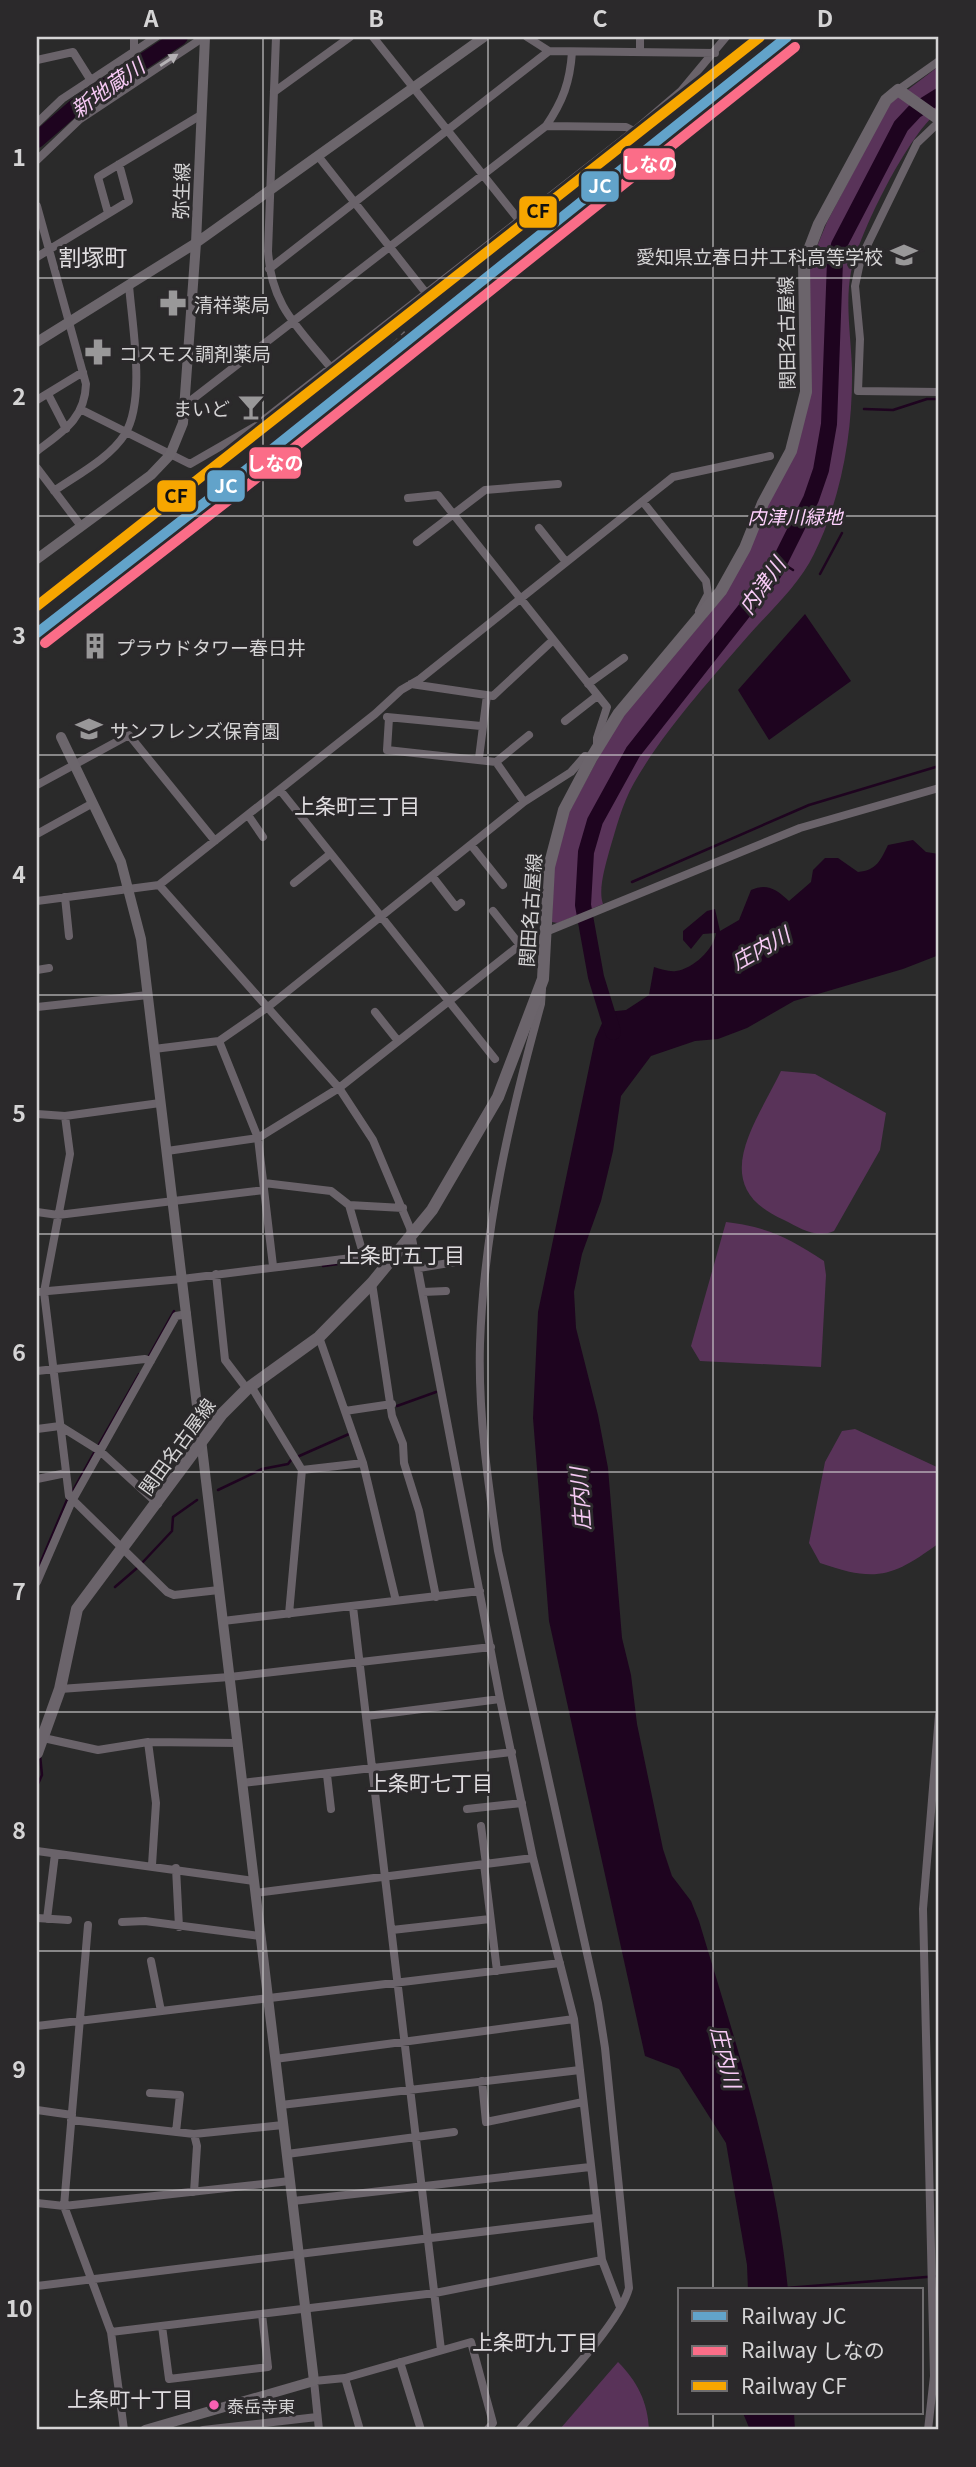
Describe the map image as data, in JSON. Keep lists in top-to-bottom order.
{
  "streets": {
    "main road": ["関田名古屋線"],
    "street": ["弥生線"]
  },
  "districts": [
    "割塚町",
    "上条町三丁目",
    "上条町五丁目",
    "上条町七丁目",
    "上条町九丁目",
    "上条町十丁目"
  ],
  "water": ["新地蔵川", "内津川", "庄内川"],
  "parks": ["内津川緑地"],
  "places": {
    "school or university": ["愛知県立春日井工科高等学校", "サンフレンズ保育園"],
    "pharmacy": ["清祥薬局", "コスモス調剤薬局"],
    "bar": ["まいど"],
    "building": ["プラウドタワー春日井"],
    "other": ["泰岳寺東"]
  },
  "lines": ["rail line JC", "rail line CF", "rail line しなの"],
  "legend": ["Railway JC", "Railway しなの", "Railway CF"],
  "grid": {
    "columns": [
      "A",
      "B",
      "C",
      "D"
    ],
    "rows": [
      "1",
      "2",
      "3",
      "4",
      "5",
      "6",
      "7",
      "8",
      "9",
      "10"
    ]
  }
}
